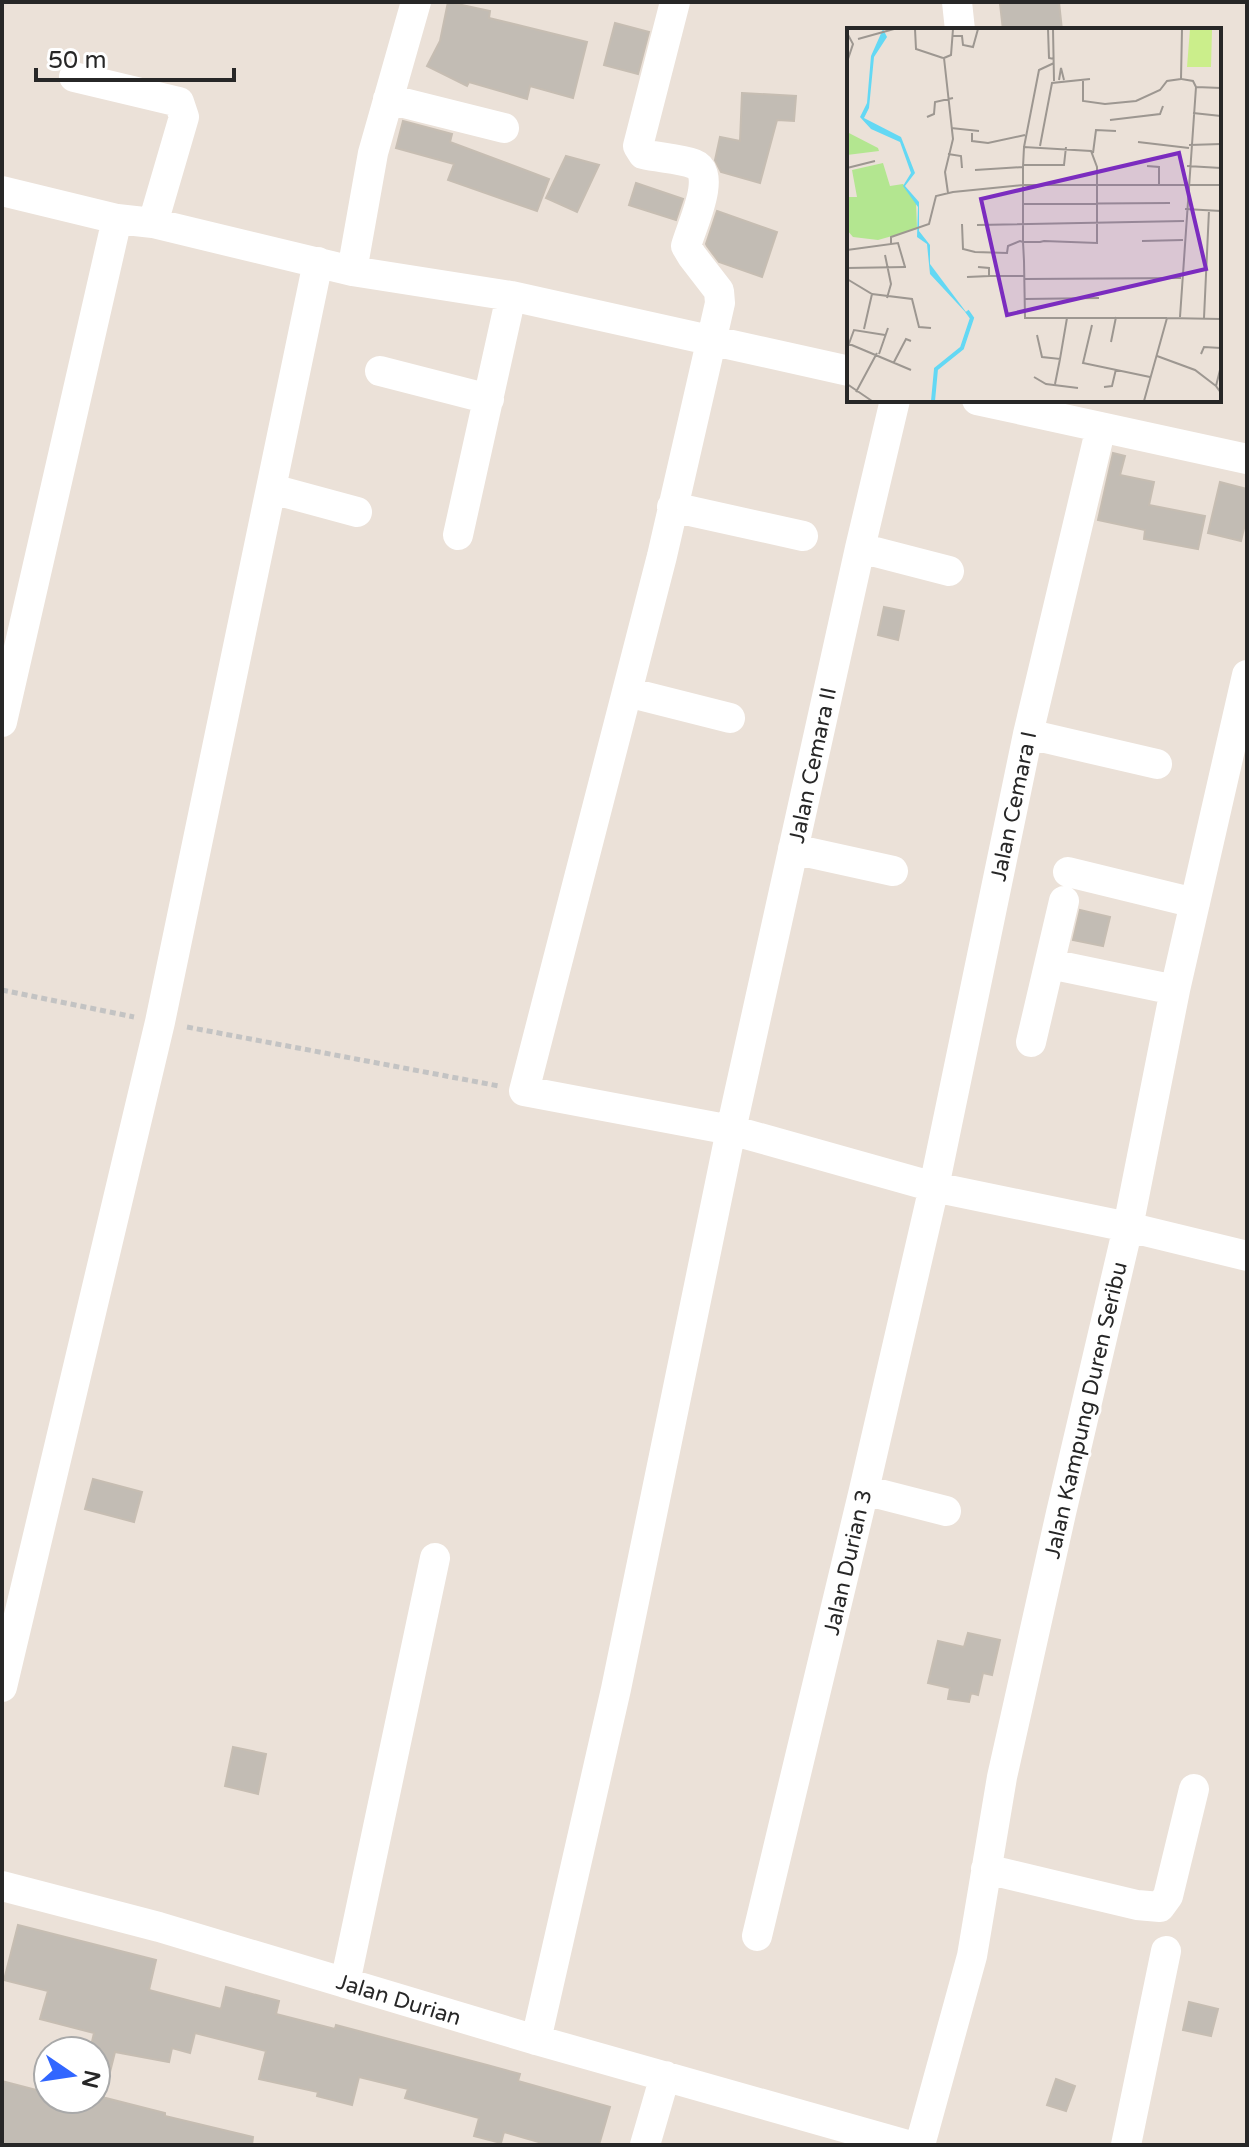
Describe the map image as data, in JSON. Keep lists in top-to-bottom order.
{
  "streets": {
    "street": [
      "Jalan Cemara II",
      "Jalan Cemara I",
      "Jalan Kampung Duren Seribu",
      "Jalan Durian 3",
      "Jalan Durian"
    ]
  },
  "crossings": [
    ["Jalan Cemara II", "Jalan Durian"],
    ["Jalan Cemara I", "Jalan Durian 3"]
  ],
  "scale_bar": "50 m",
  "north": "right"
}
